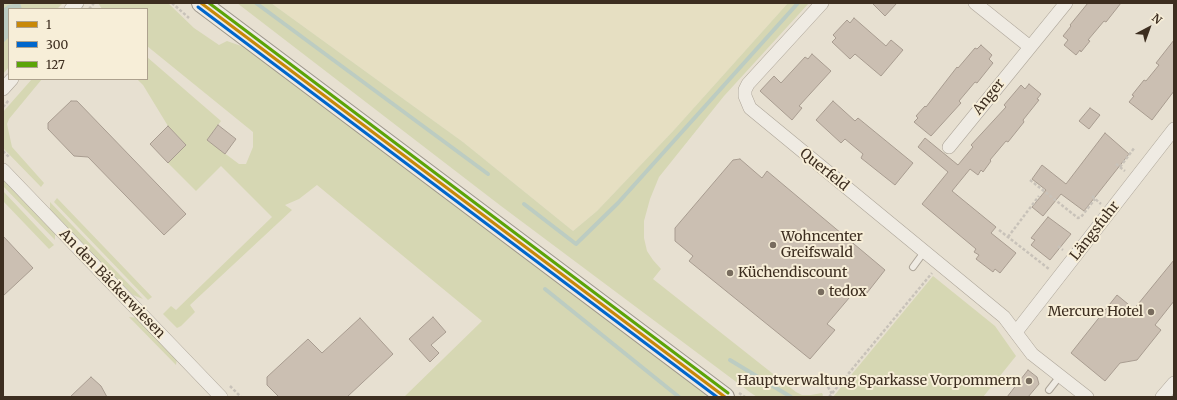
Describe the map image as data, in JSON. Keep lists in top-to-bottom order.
{
  "streets": {
    "street": [
      "Anger",
      "Querfeld",
      "Längsfuhr",
      "An den Bäckerwiesen"
    ]
  },
  "crossings": [
    ["Querfeld", "Längsfuhr"]
  ],
  "places": [
    "Wohncenter Greifswald",
    "Küchendiscount",
    "tedox",
    "Mercure Hotel",
    "Hauptverwaltung Sparkasse Vorpommern"
  ],
  "lines": ["transit line 1", "transit line 127", "transit line 300"],
  "legend": ["1", "300", "127"],
  "north": "top right"
}
